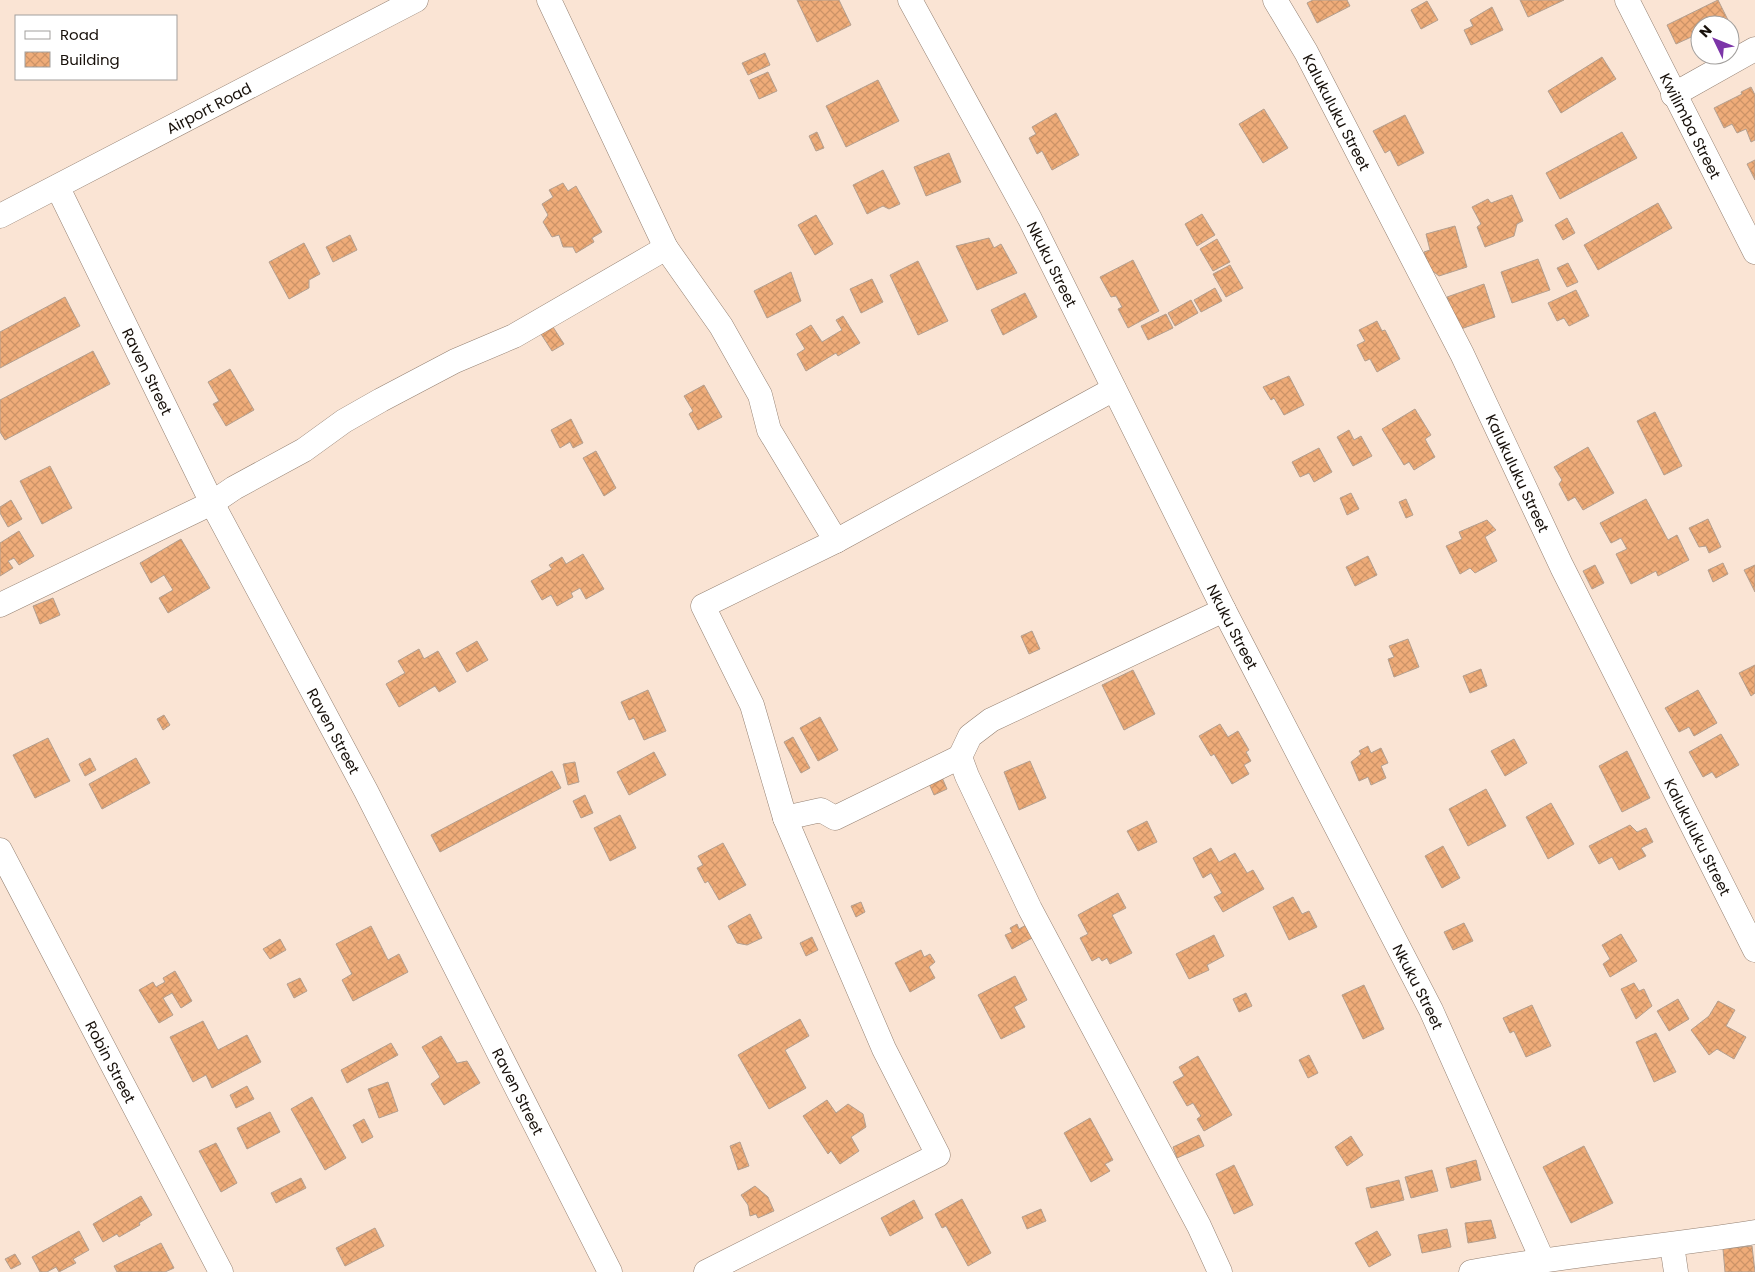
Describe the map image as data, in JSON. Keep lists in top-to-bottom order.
{
  "streets": {
    "street": [
      "Airport Road",
      "Kalukuluku Street",
      "Kwilimba Street",
      "Nkuku Street",
      "Raven Street",
      "Robin Street"
    ]
  },
  "crossings": [
    ["Airport Road", "Raven Street"]
  ],
  "legend": ["Road", "Building"],
  "north": "top left"
}
